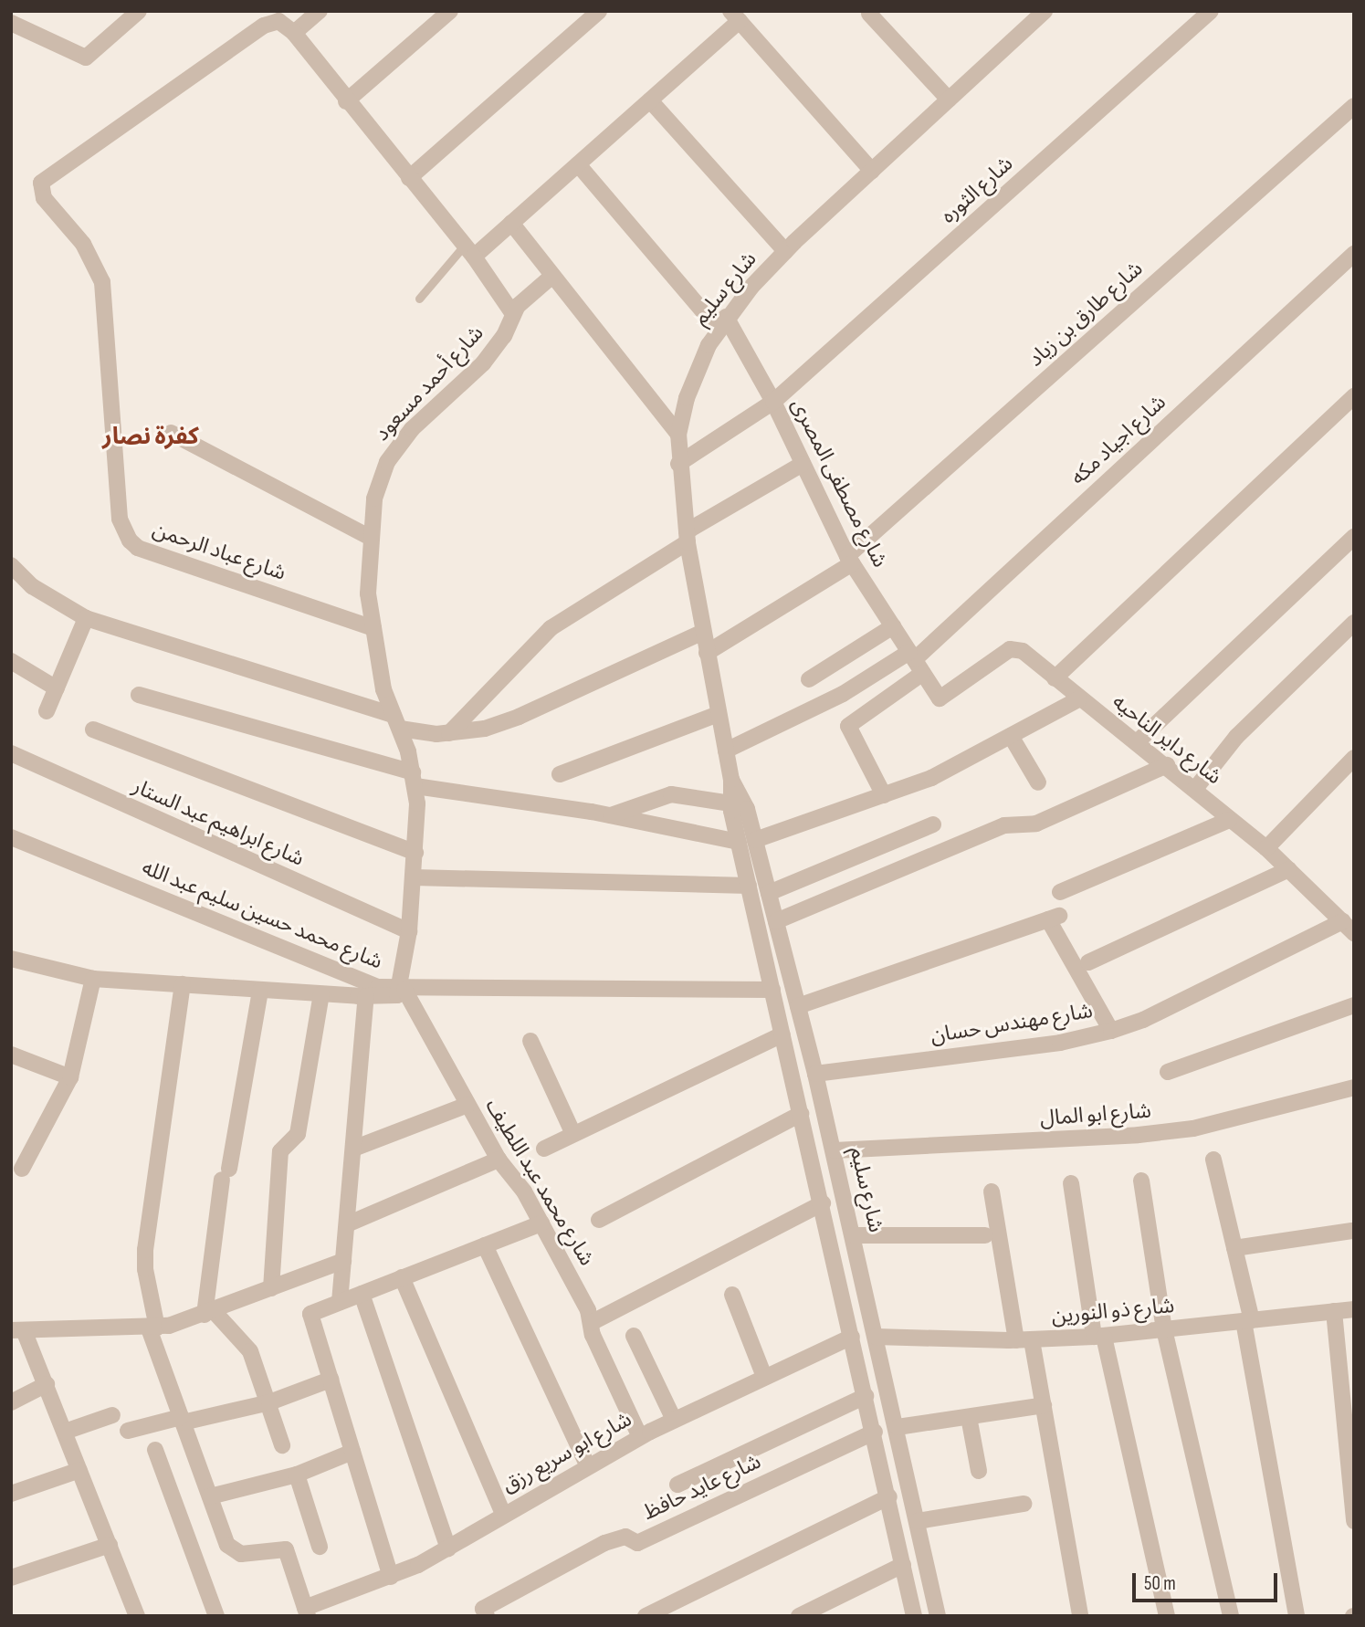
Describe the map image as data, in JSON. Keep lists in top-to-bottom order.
{
  "streets": {
    "street": [
      "شارع الثوره",
      "شارع سليم",
      "شارع طارق بن زياد",
      "شارع أحمد مسعود",
      "شارع اجياد مكه",
      "شارع مصطفى المصرى",
      "شارع عباد الرحمن",
      "شارع داير الناحيه",
      "شارع ابراهيم عبد الستار",
      "شارع محمد حسين سليم عبد الله",
      "شارع مهندس حسان",
      "شارع ابو المال",
      "شارع محمد عبد اللطيف",
      "شارع ذو النورين",
      "شارع ابو سريع رزق",
      "شارع عايد حافظ"
    ]
  },
  "crossings": [
    ["شارع الثوره", "شارع سليم"],
    ["شارع الثوره", "شارع مصطفى المصرى"],
    ["شارع سليم", "شارع طارق بن زياد"],
    ["شارع سليم", "شارع مصطفى المصرى"],
    ["شارع سليم", "شارع محمد حسين سليم عبد الله"],
    ["شارع سليم", "شارع مهندس حسان"],
    ["شارع سليم", "شارع ابو المال"],
    ["شارع سليم", "شارع ذو النورين"],
    ["شارع سليم", "شارع ابو سريع رزق"],
    ["شارع سليم", "شارع عايد حافظ"],
    ["شارع طارق بن زياد", "شارع مصطفى المصرى"],
    ["شارع أحمد مسعود", "شارع عباد الرحمن"],
    ["شارع أحمد مسعود", "شارع ابراهيم عبد الستار"],
    ["شارع أحمد مسعود", "شارع محمد حسين سليم عبد الله"],
    ["شارع أحمد مسعود", "شارع محمد عبد اللطيف"],
    ["شارع اجياد مكه", "شارع مصطفى المصرى"],
    ["شارع مصطفى المصرى", "شارع داير الناحيه"],
    ["شارع داير الناحيه", "شارع مهندس حسان"],
    ["شارع محمد حسين سليم عبد الله", "شارع محمد عبد اللطيف"],
    ["شارع محمد عبد اللطيف", "شارع ابو سريع رزق"]
  ],
  "districts": ["كفرة نصار"],
  "scale_bar": "50 m"
}
